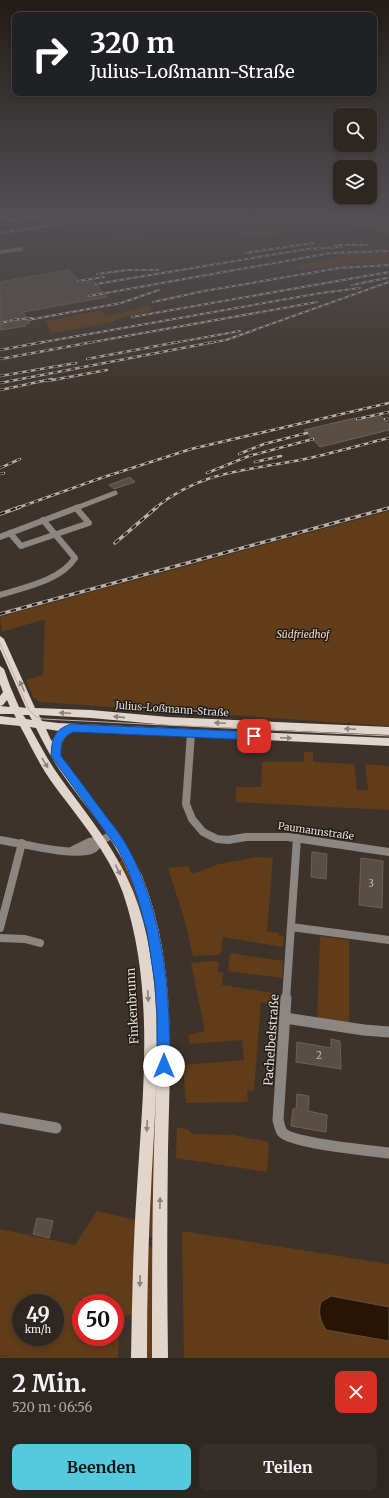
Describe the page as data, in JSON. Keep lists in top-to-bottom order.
{
  "streets": {
    "main road": ["Julius-Loßmann-Straße", "Finkenbrunn"],
    "street": ["Paumannstraße", "Pachelbelstraße"]
  },
  "crossings": [
    ["Julius-Loßmann-Straße", "Finkenbrunn"],
    ["Paumannstraße", "Pachelbelstraße"]
  ],
  "parks": ["Südfriedhof"],
  "house_numbers": ["3", "2"],
  "page": {
    "turn": ["320 m", "Julius-Loßmann-Straße"],
    "speed": "49 km/h",
    "limit": "50",
    "heading": ["2 Min.", "520 m · 06:56"],
    "buttons": ["Beenden", "Teilen"]
  }
}
